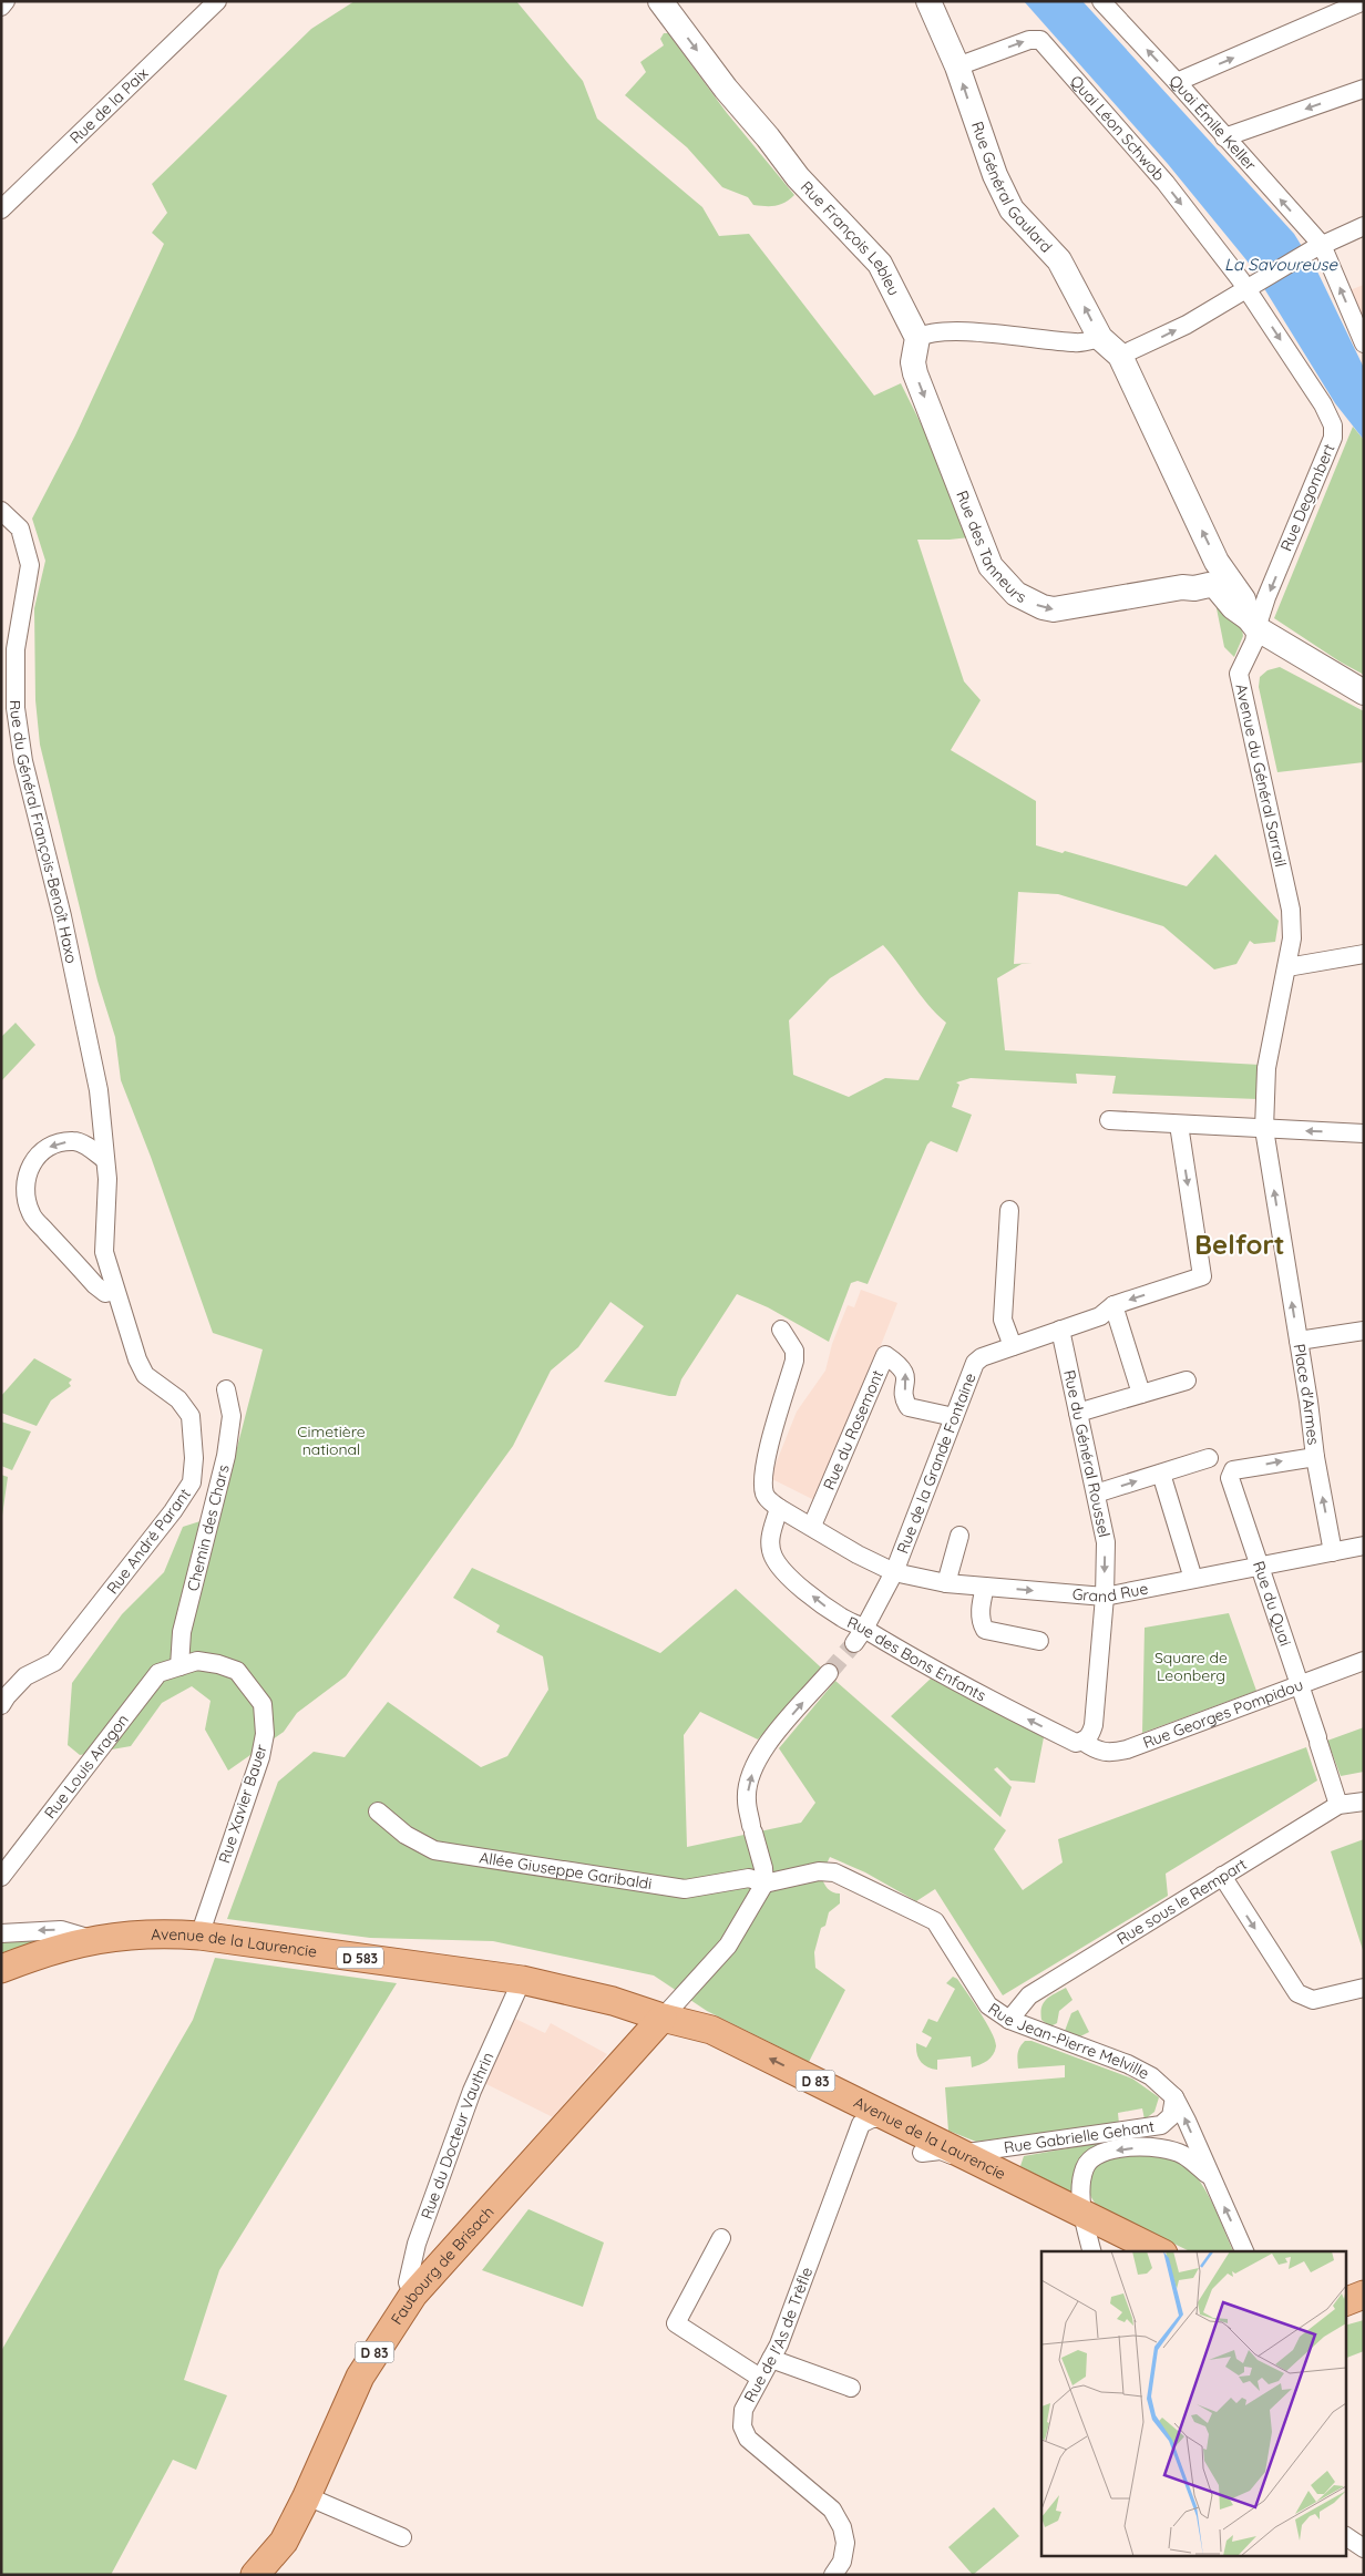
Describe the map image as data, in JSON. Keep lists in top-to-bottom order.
{
  "streets": {
    "main road": [
      "Rue Général Gaulard",
      "Rue François Lebleu",
      "Rue des Tanneurs",
      "Avenue de la Laurencie",
      "D 583",
      "D 83",
      "Faubourg de Brisach"
    ],
    "street": [
      "Rue de la Paix",
      "Quai Émile Keller",
      "Quai Léon Schwob",
      "Rue Degombert",
      "Avenue du Général Sarrail",
      "Rue du Général François-Benoît Haxo",
      "Place d'Armes",
      "Rue du Rosemont",
      "Rue du Général Roussel",
      "Rue de la Grande Fontaine",
      "Chemin des Chars",
      "Rue André Parant",
      "Grand Rue",
      "Rue du Quai",
      "Rue des Bons Enfants",
      "Rue Georges Pompidou",
      "Rue Louis Aragon",
      "Rue Xavier Bauer",
      "Allée Giuseppe Garibaldi",
      "Rue sous le Rempart",
      "Rue Jean-Pierre Melville",
      "Rue du Docteur Vauthrin",
      "Rue Gabrielle Gehant",
      "Rue de l'As de Trèfle"
    ]
  },
  "crossings": [
    ["Quai Léon Schwob", "Rue Général Gaulard"],
    ["Quai Léon Schwob", "Rue Degombert"],
    ["Rue François Lebleu", "Rue des Tanneurs"],
    ["Rue Degombert", "Rue des Tanneurs"],
    ["Rue Degombert", "Avenue du Général Sarrail"],
    ["Rue des Tanneurs", "Avenue du Général Sarrail"],
    ["Avenue du Général Sarrail", "Place d'Armes"],
    ["Rue du Général François-Benoît Haxo", "Rue André Parant"],
    ["Place d'Armes", "Rue du Quai"],
    ["Rue du Rosemont", "Rue de la Grande Fontaine"],
    ["Rue du Rosemont", "Grand Rue"],
    ["Rue du Général Roussel", "Rue de la Grande Fontaine"],
    ["Rue du Général Roussel", "Grand Rue"],
    ["Rue du Général Roussel", "Rue des Bons Enfants"],
    ["Rue du Général Roussel", "Rue Georges Pompidou"],
    ["Rue de la Grande Fontaine", "Grand Rue"],
    ["Rue de la Grande Fontaine", "Rue des Bons Enfants"],
    ["Chemin des Chars", "Rue Louis Aragon"],
    ["Chemin des Chars", "Rue Xavier Bauer"],
    ["Grand Rue", "Rue du Quai"],
    ["Grand Rue", "Rue des Bons Enfants"],
    ["Rue du Quai", "Rue Georges Pompidou"],
    ["Rue du Quai", "Rue sous le Rempart"],
    ["Rue des Bons Enfants", "Rue Georges Pompidou"],
    ["Rue Louis Aragon", "Rue Xavier Bauer"],
    ["Rue Xavier Bauer", "Avenue de la Laurencie"],
    ["Allée Giuseppe Garibaldi", "Rue Jean-Pierre Melville"],
    ["Rue sous le Rempart", "Rue Jean-Pierre Melville"],
    ["Avenue de la Laurencie", "D 583"],
    ["Avenue de la Laurencie", "Rue du Docteur Vauthrin"],
    ["Avenue de la Laurencie", "Rue Gabrielle Gehant"],
    ["Avenue de la Laurencie", "Faubourg de Brisach"],
    ["Avenue de la Laurencie", "Rue de l'As de Trèfle"],
    ["Rue Jean-Pierre Melville", "Rue Gabrielle Gehant"],
    ["Rue du Docteur Vauthrin", "Faubourg de Brisach"]
  ],
  "one_way": [
    "Quai Émile Keller",
    "Quai Léon Schwob",
    "Rue Général Gaulard",
    "Rue François Lebleu",
    "Rue Degombert",
    "Rue des Tanneurs",
    "Rue des Bons Enfants"
  ],
  "districts": ["Belfort"],
  "water": ["La Savoureuse"],
  "parks": ["Cimetière national", "Square de Leonberg"]
}
